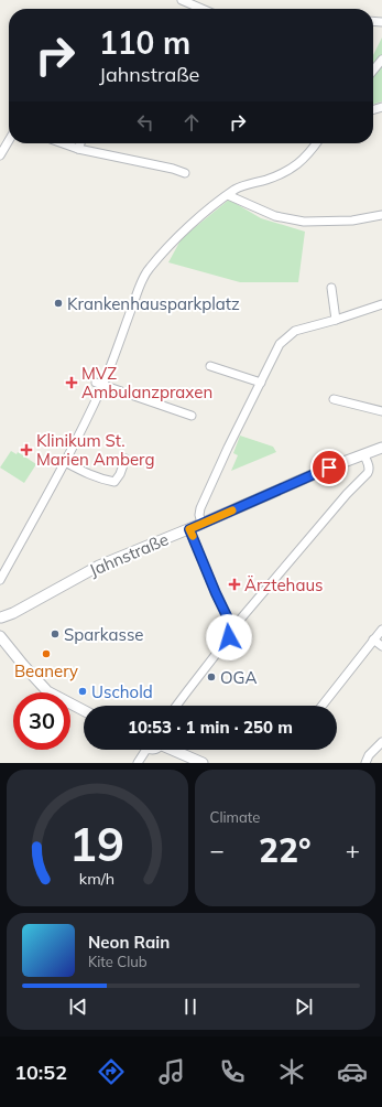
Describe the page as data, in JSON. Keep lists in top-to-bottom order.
{
  "streets": {
    "street": ["Jahnstraße"]
  },
  "places": {
    "other": [
      "Krankenhausparkplatz",
      "Sparkasse",
      "Beanery",
      "OGA",
      "Uschold"
    ],
    "health": ["MVZ Ambulanzpraxen", "Klinikum St. Marien Amberg", "Ärztehaus"]
  },
  "page": {
    "turn": ["110 m", "Jahnstraße"],
    "limit": "30",
    "trip": "10:53 · 1 min · 250 m",
    "tile": "Climate",
    "heat": ["−", "22°", "+"],
    "song": ["Neon Rain", "Kite Club"],
    "tabs": "10:52",
    "gauge": ["19", "km/h"]
  }
}
